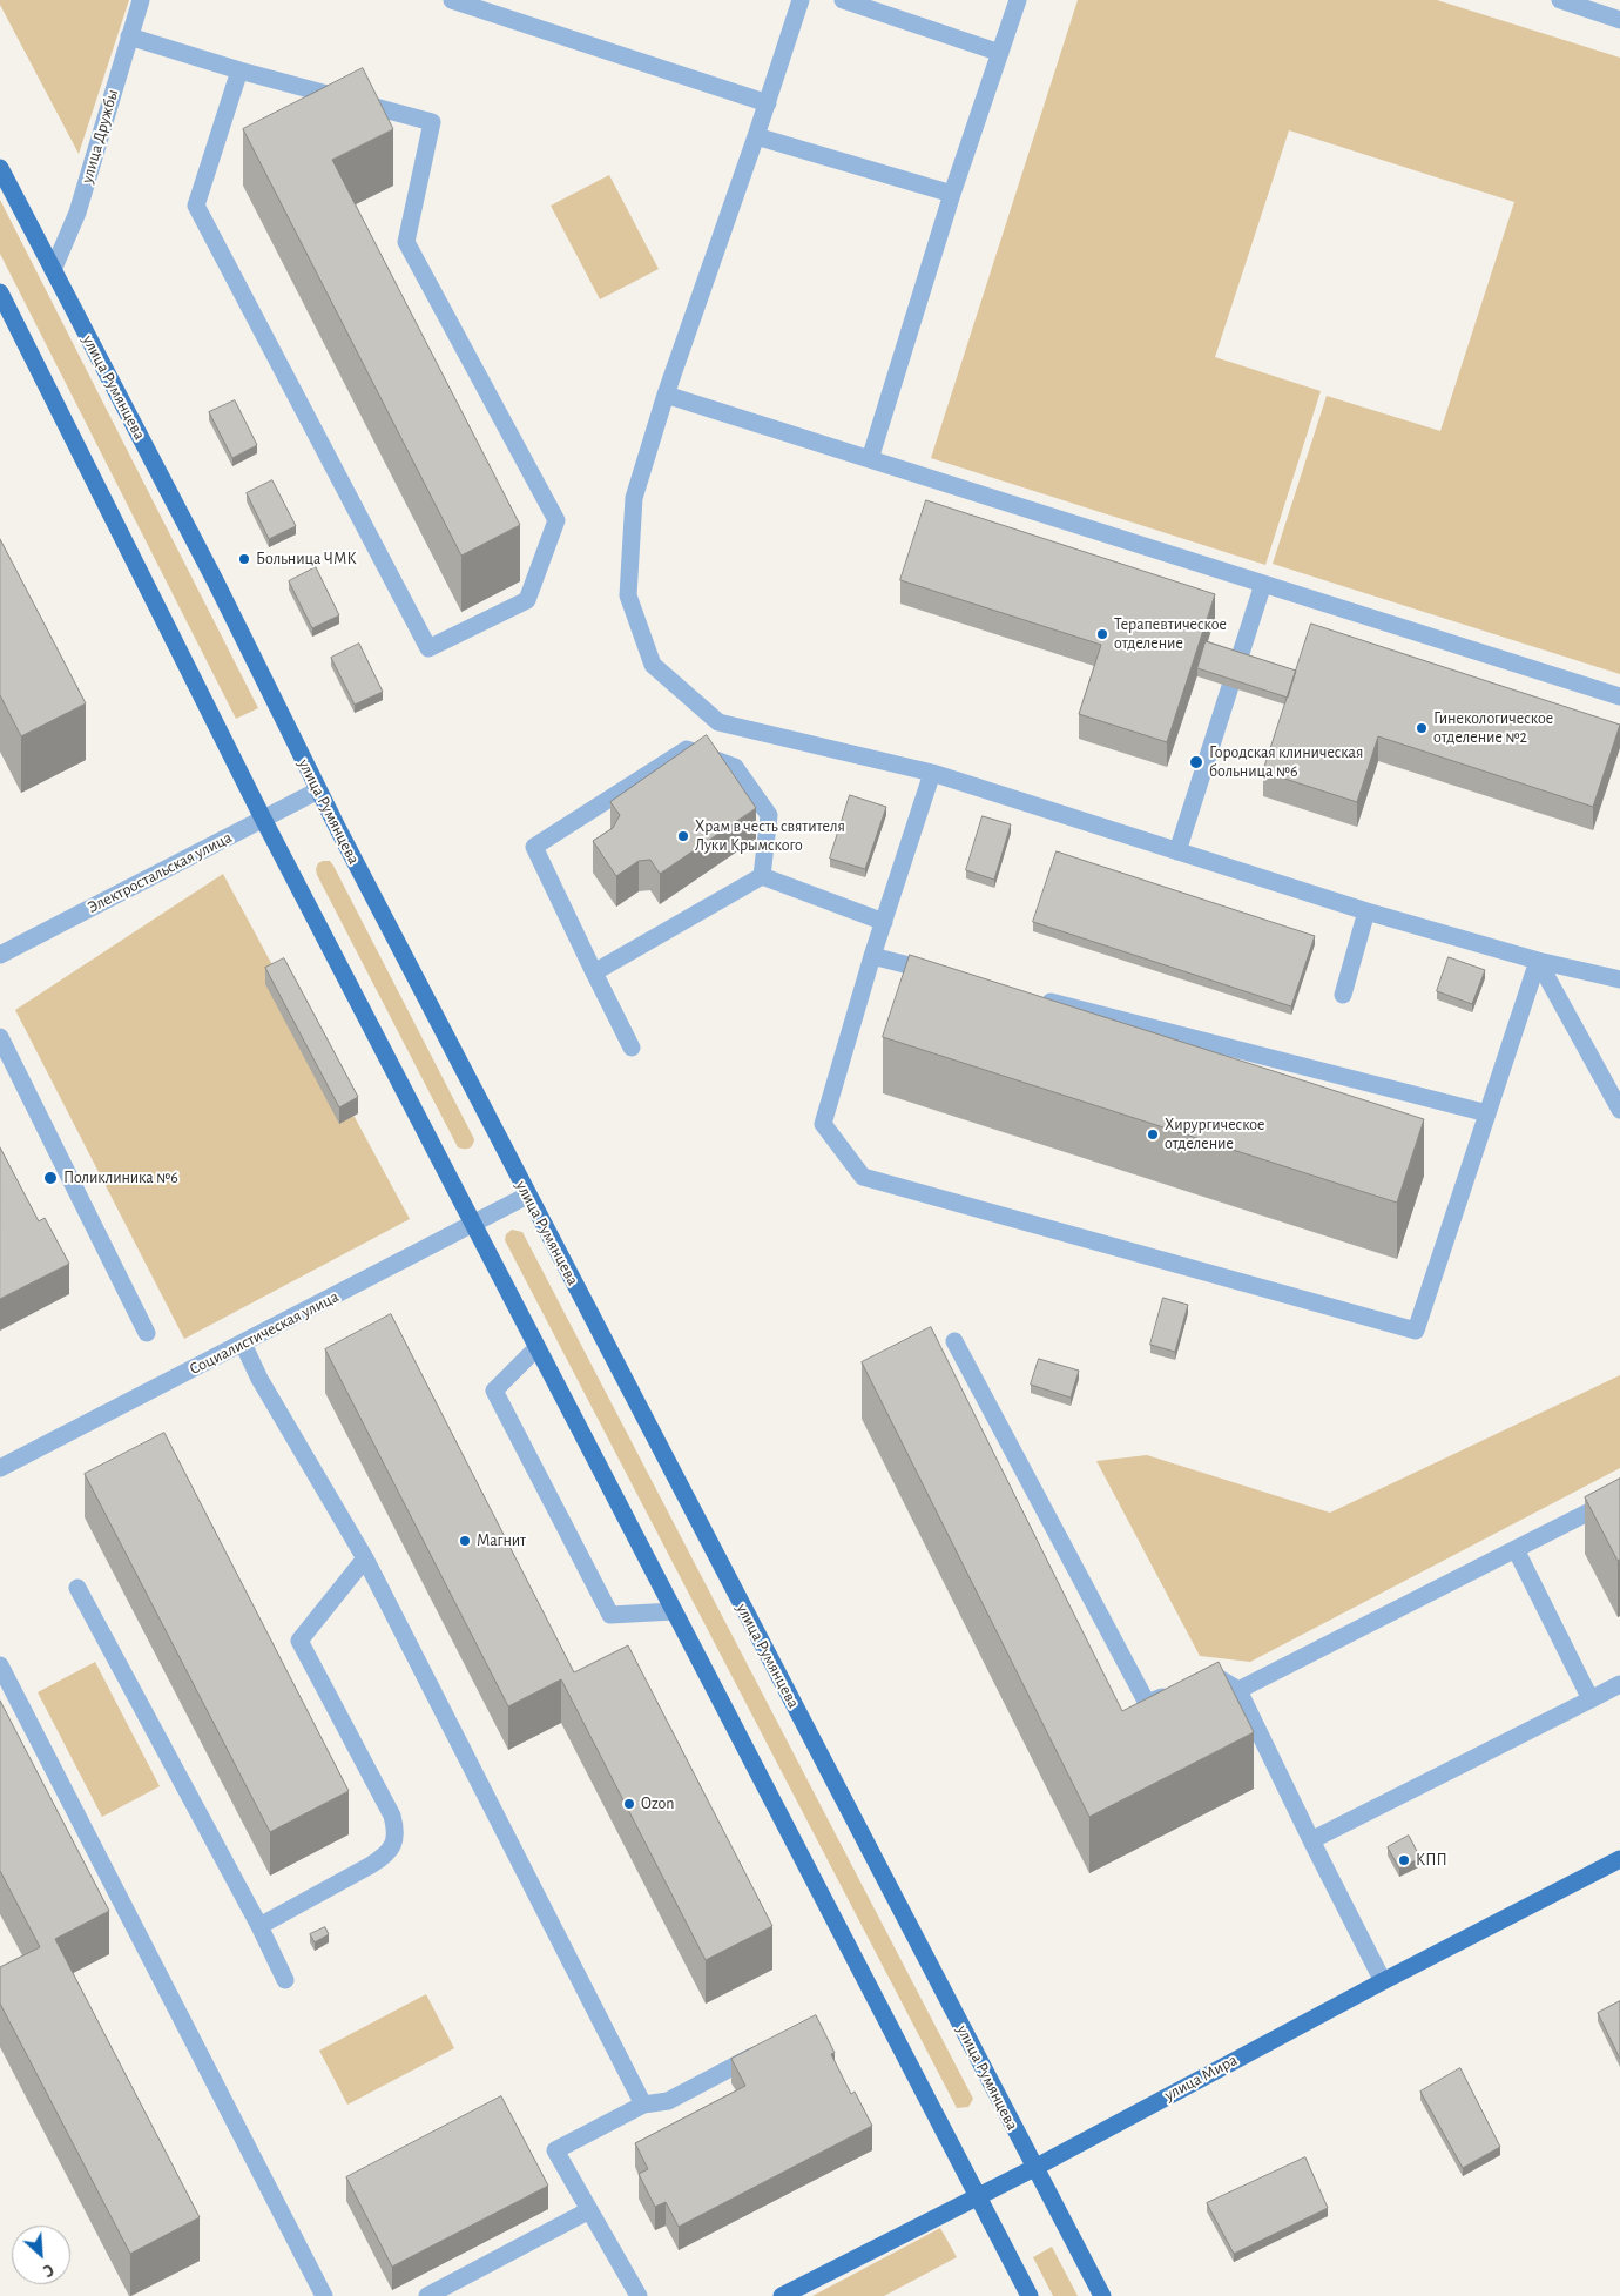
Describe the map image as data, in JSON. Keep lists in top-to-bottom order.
{
  "streets": {
    "main road": ["улица Румянцева", "улица Мира"],
    "street": ["улица Дружбы", "Электростальская улица", "Социалистическая улица"]
  },
  "crossings": [
    ["улица Дружбы", "улица Румянцева"],
    ["улица Румянцева", "Электростальская улица"],
    ["улица Румянцева", "Социалистическая улица"],
    ["улица Румянцева", "улица Мира"]
  ],
  "places": [
    "Больница ЧМК",
    "Терапевтическое отделение",
    "Гинекологическое отделение №2",
    "Городская клиническая больница №6",
    "Храм в честь святителя Луки Крымского",
    "Хирургическое отделение",
    "Поликлиника №6",
    "Магнит",
    "Ozon",
    "КПП"
  ],
  "north": "bottom right"
}
